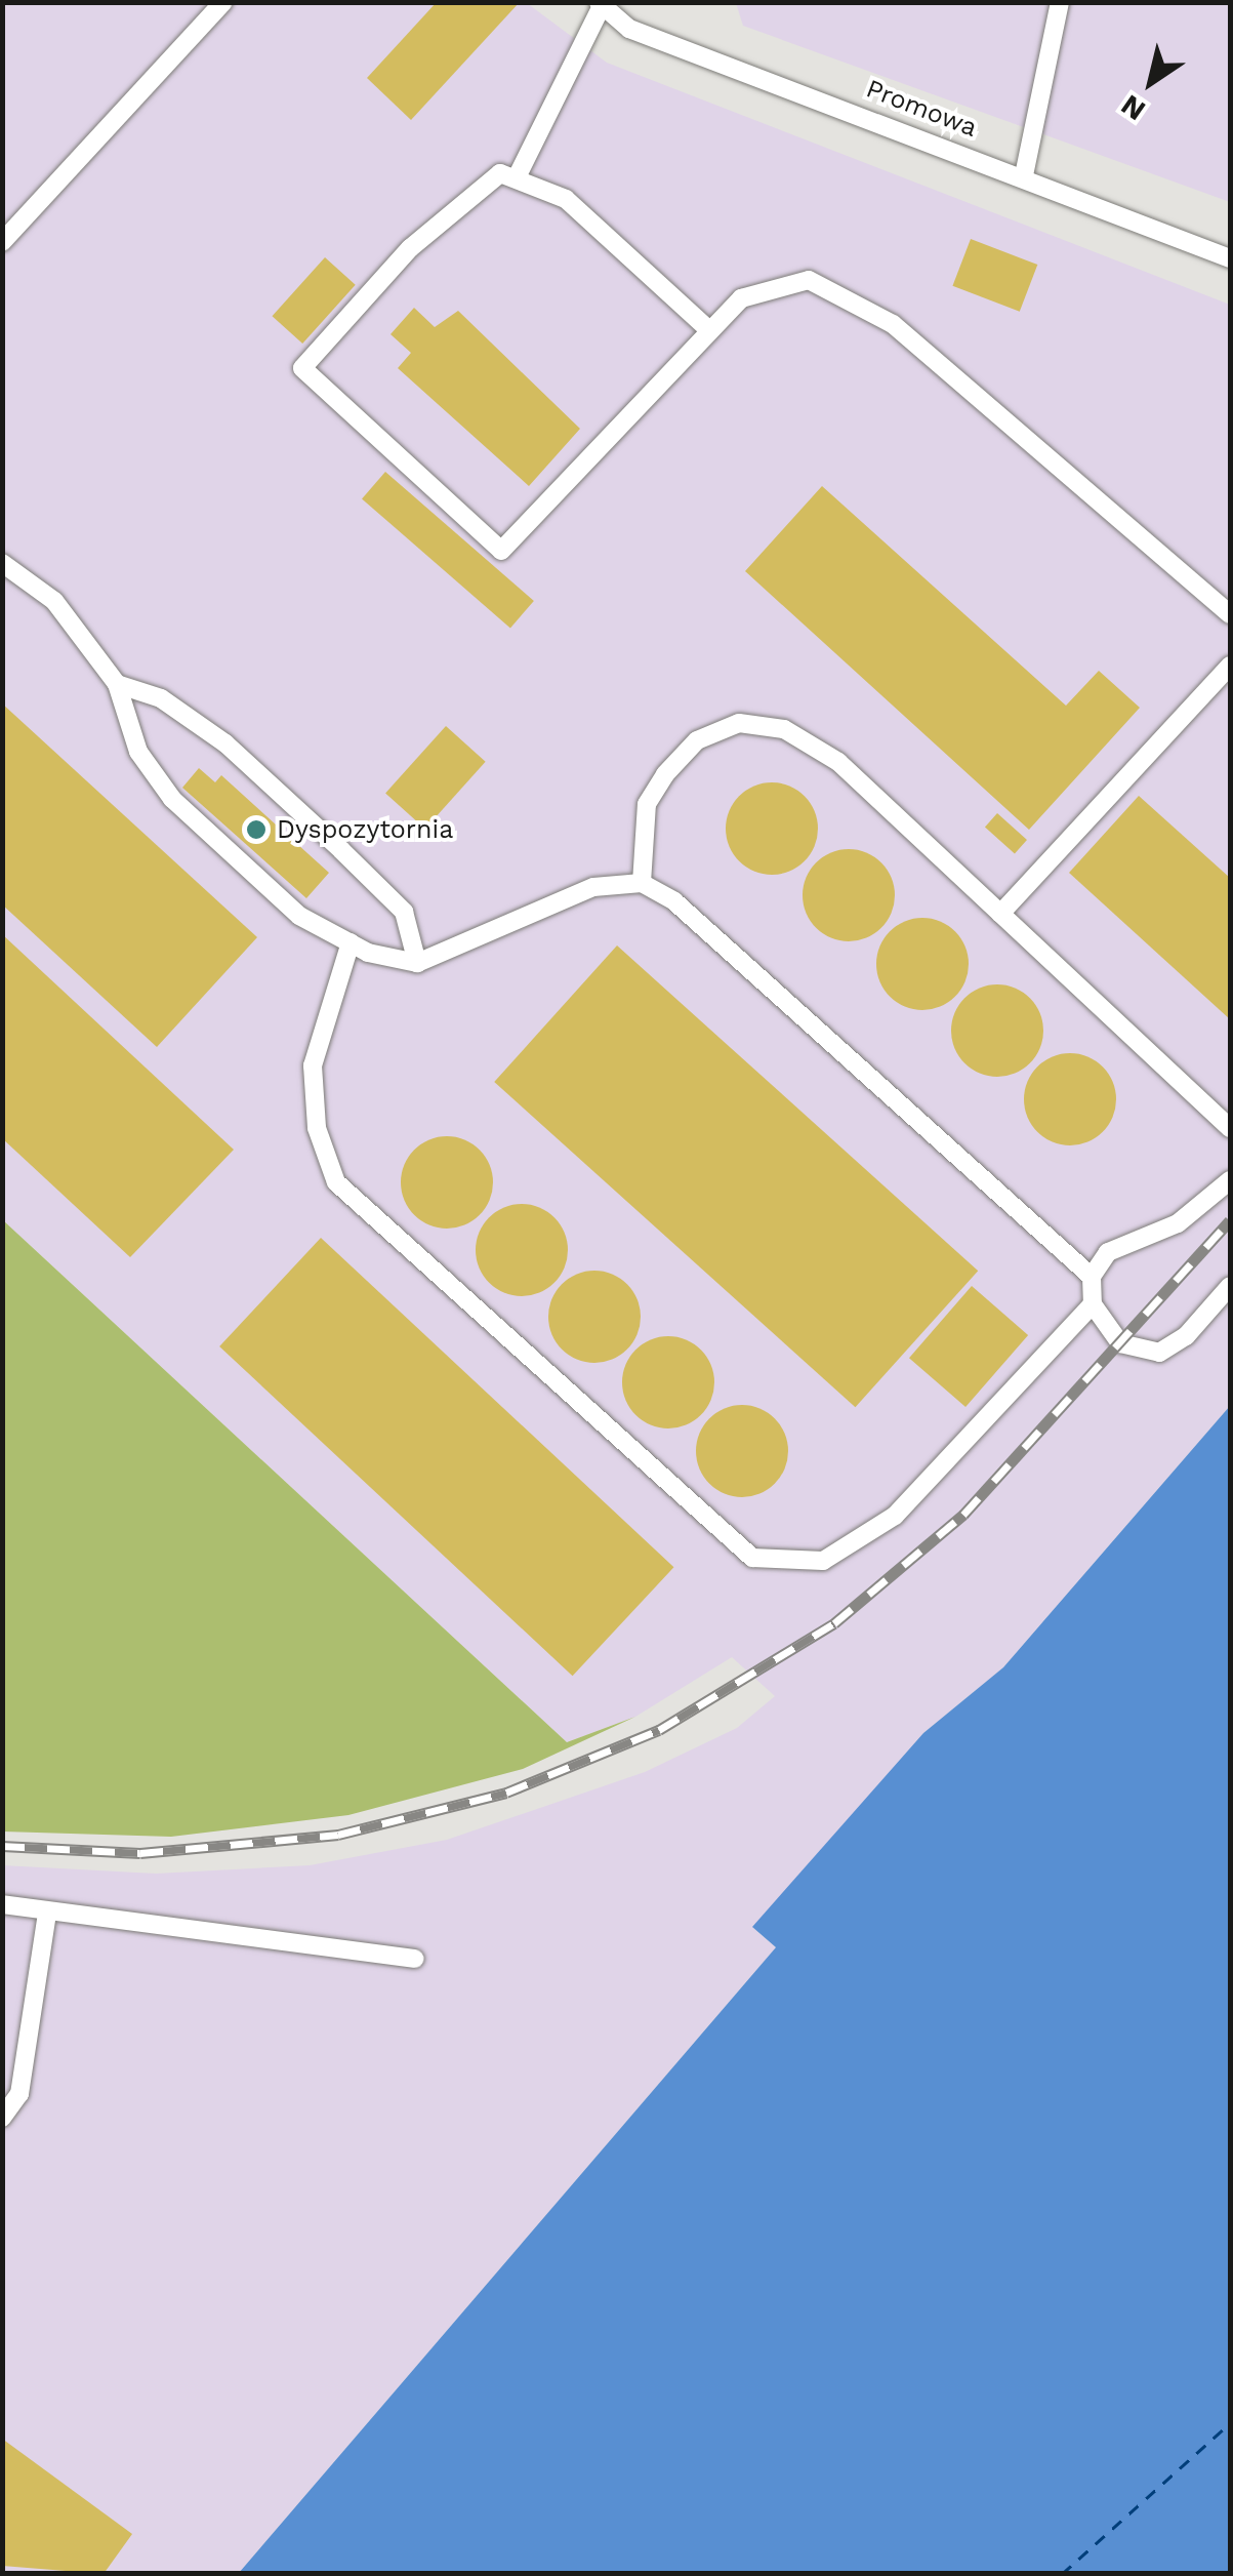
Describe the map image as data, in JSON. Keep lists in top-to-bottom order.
{
  "streets": {
    "lane": ["Promowa"]
  },
  "places": ["Dyspozytornia"],
  "north": "bottom left"
}
